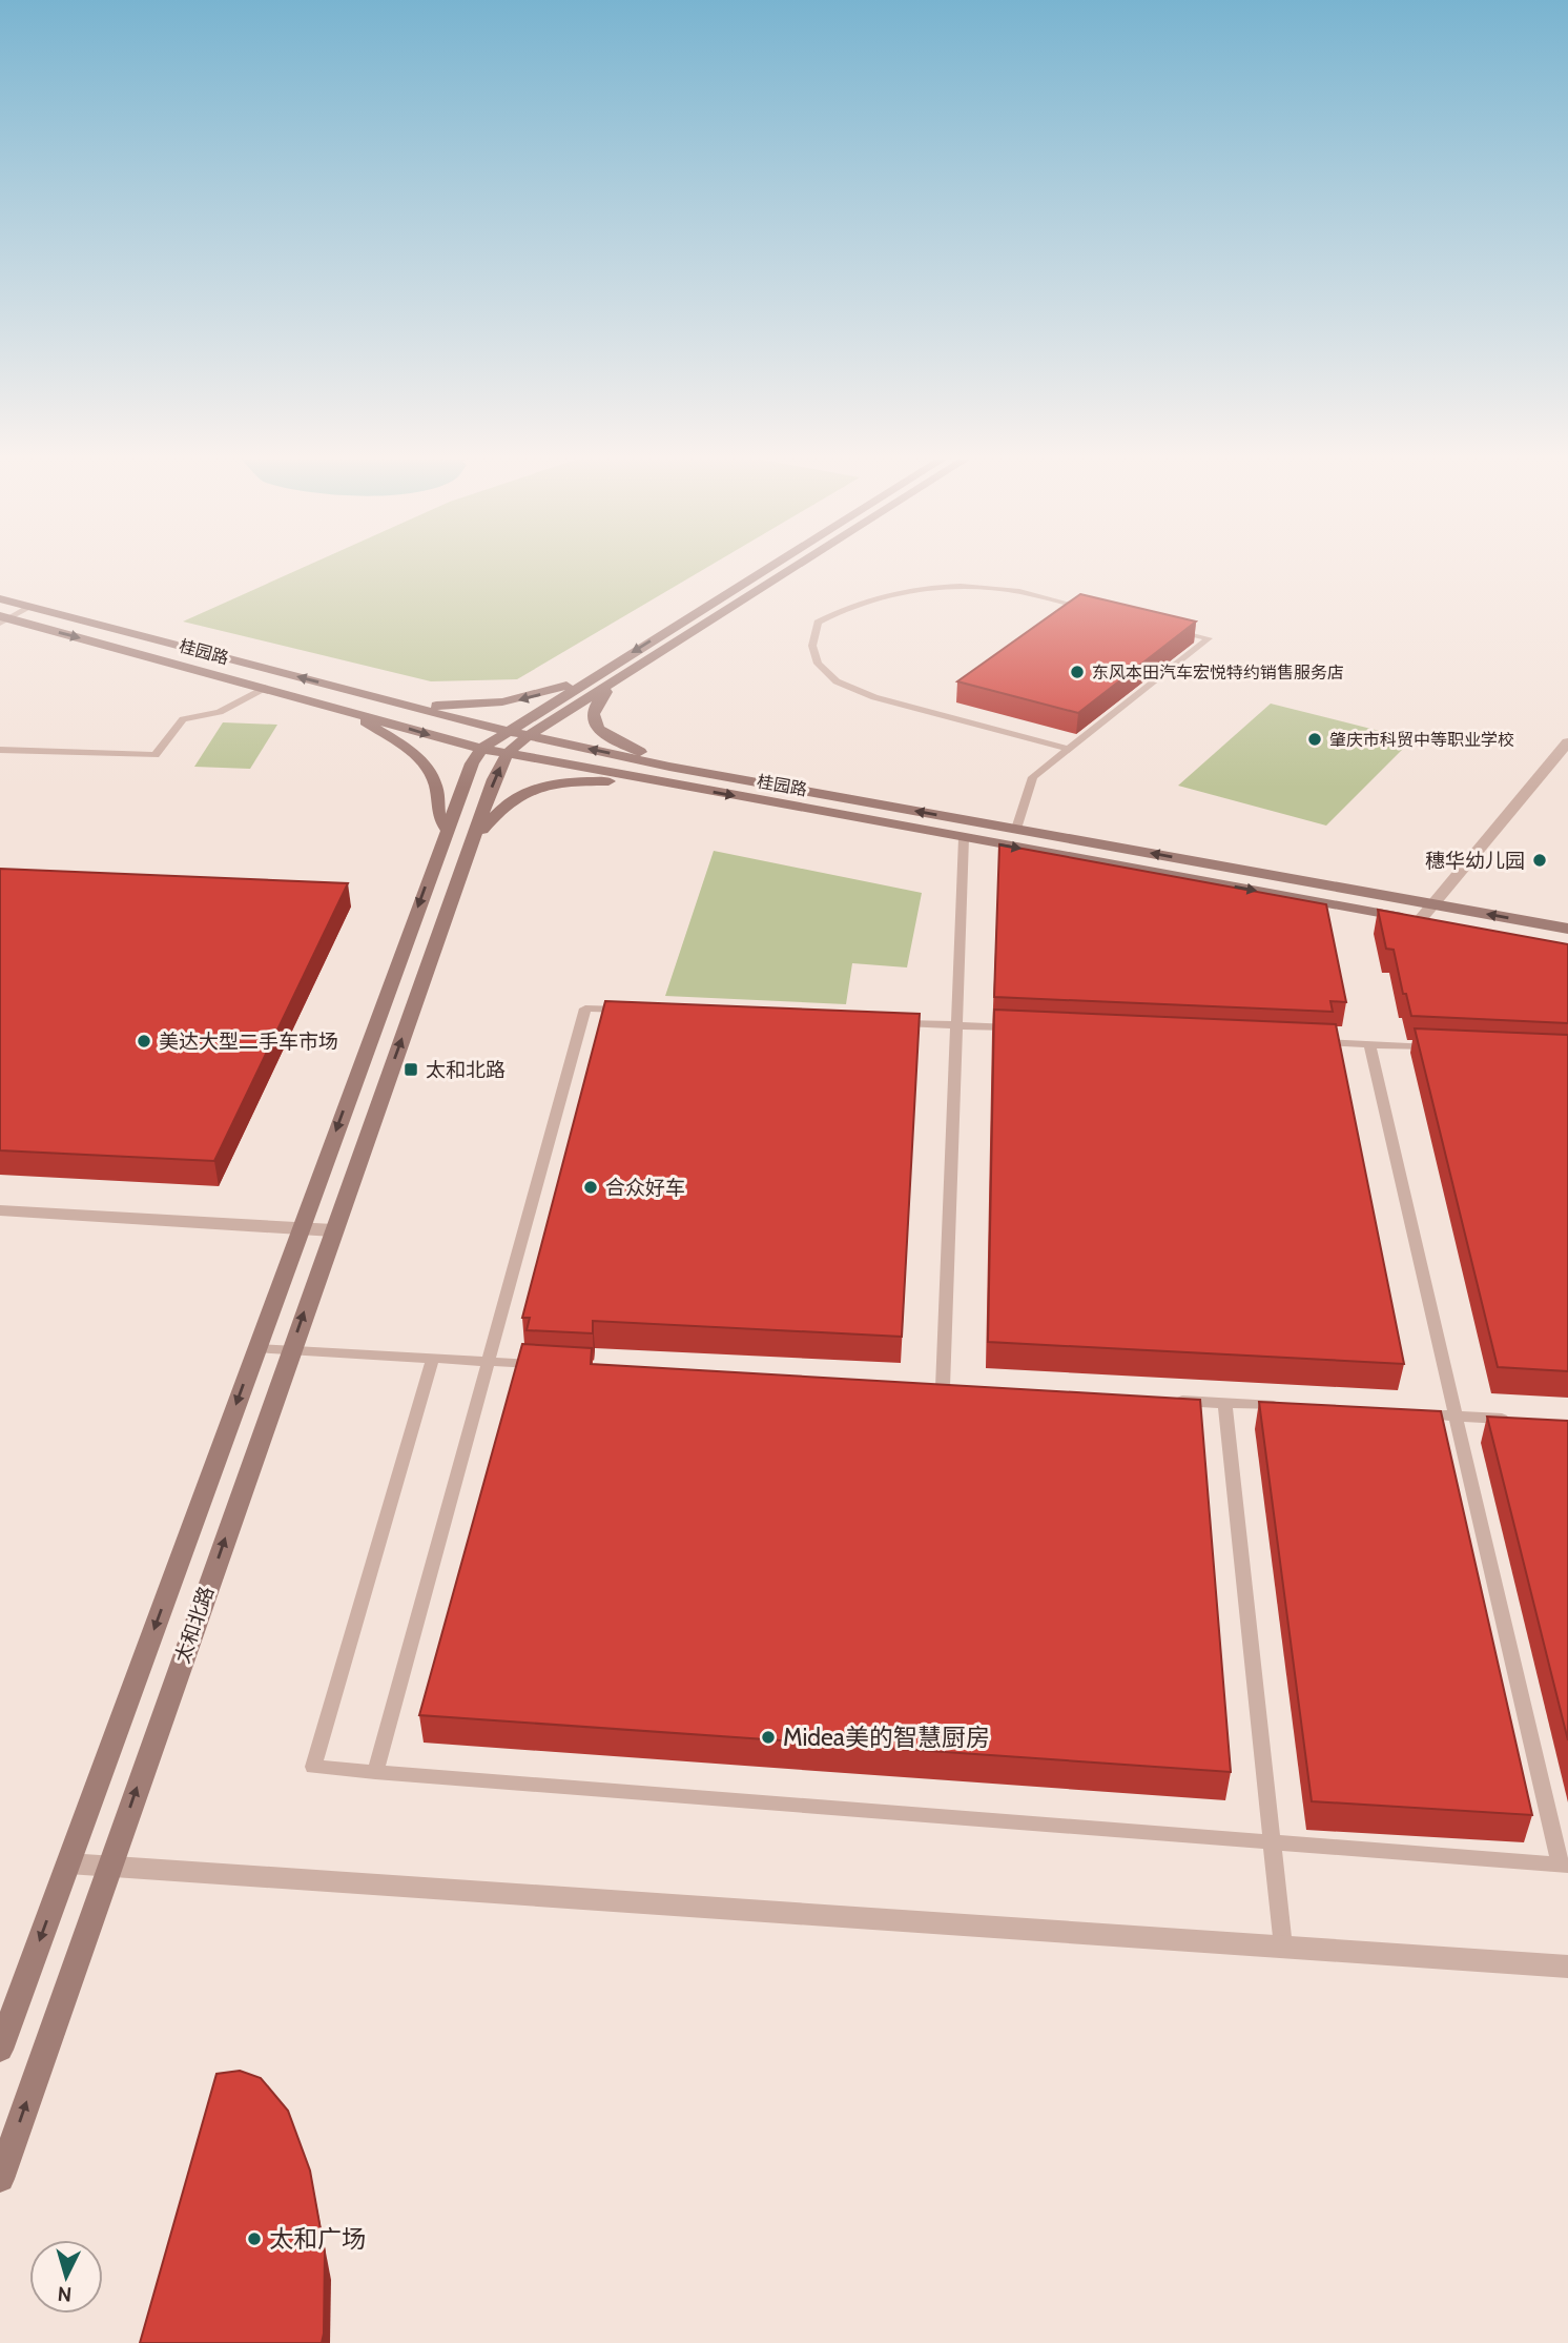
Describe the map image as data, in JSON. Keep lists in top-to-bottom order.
{
  "streets": {
    "main road": ["桂园路", "太和北路"]
  },
  "crossings": [
    ["桂园路", "太和北路"]
  ],
  "places": {
    "other": [
      "东风本田汽车宏悦特约销售服务店",
      "肇庆市科贸中等职业学校",
      "穗华幼儿园",
      "美达大型二手车市场",
      "合众好车",
      "Midea美的智慧厨房",
      "太和广场"
    ],
    "transit": ["太和北路"]
  },
  "north": "bottom"
}
